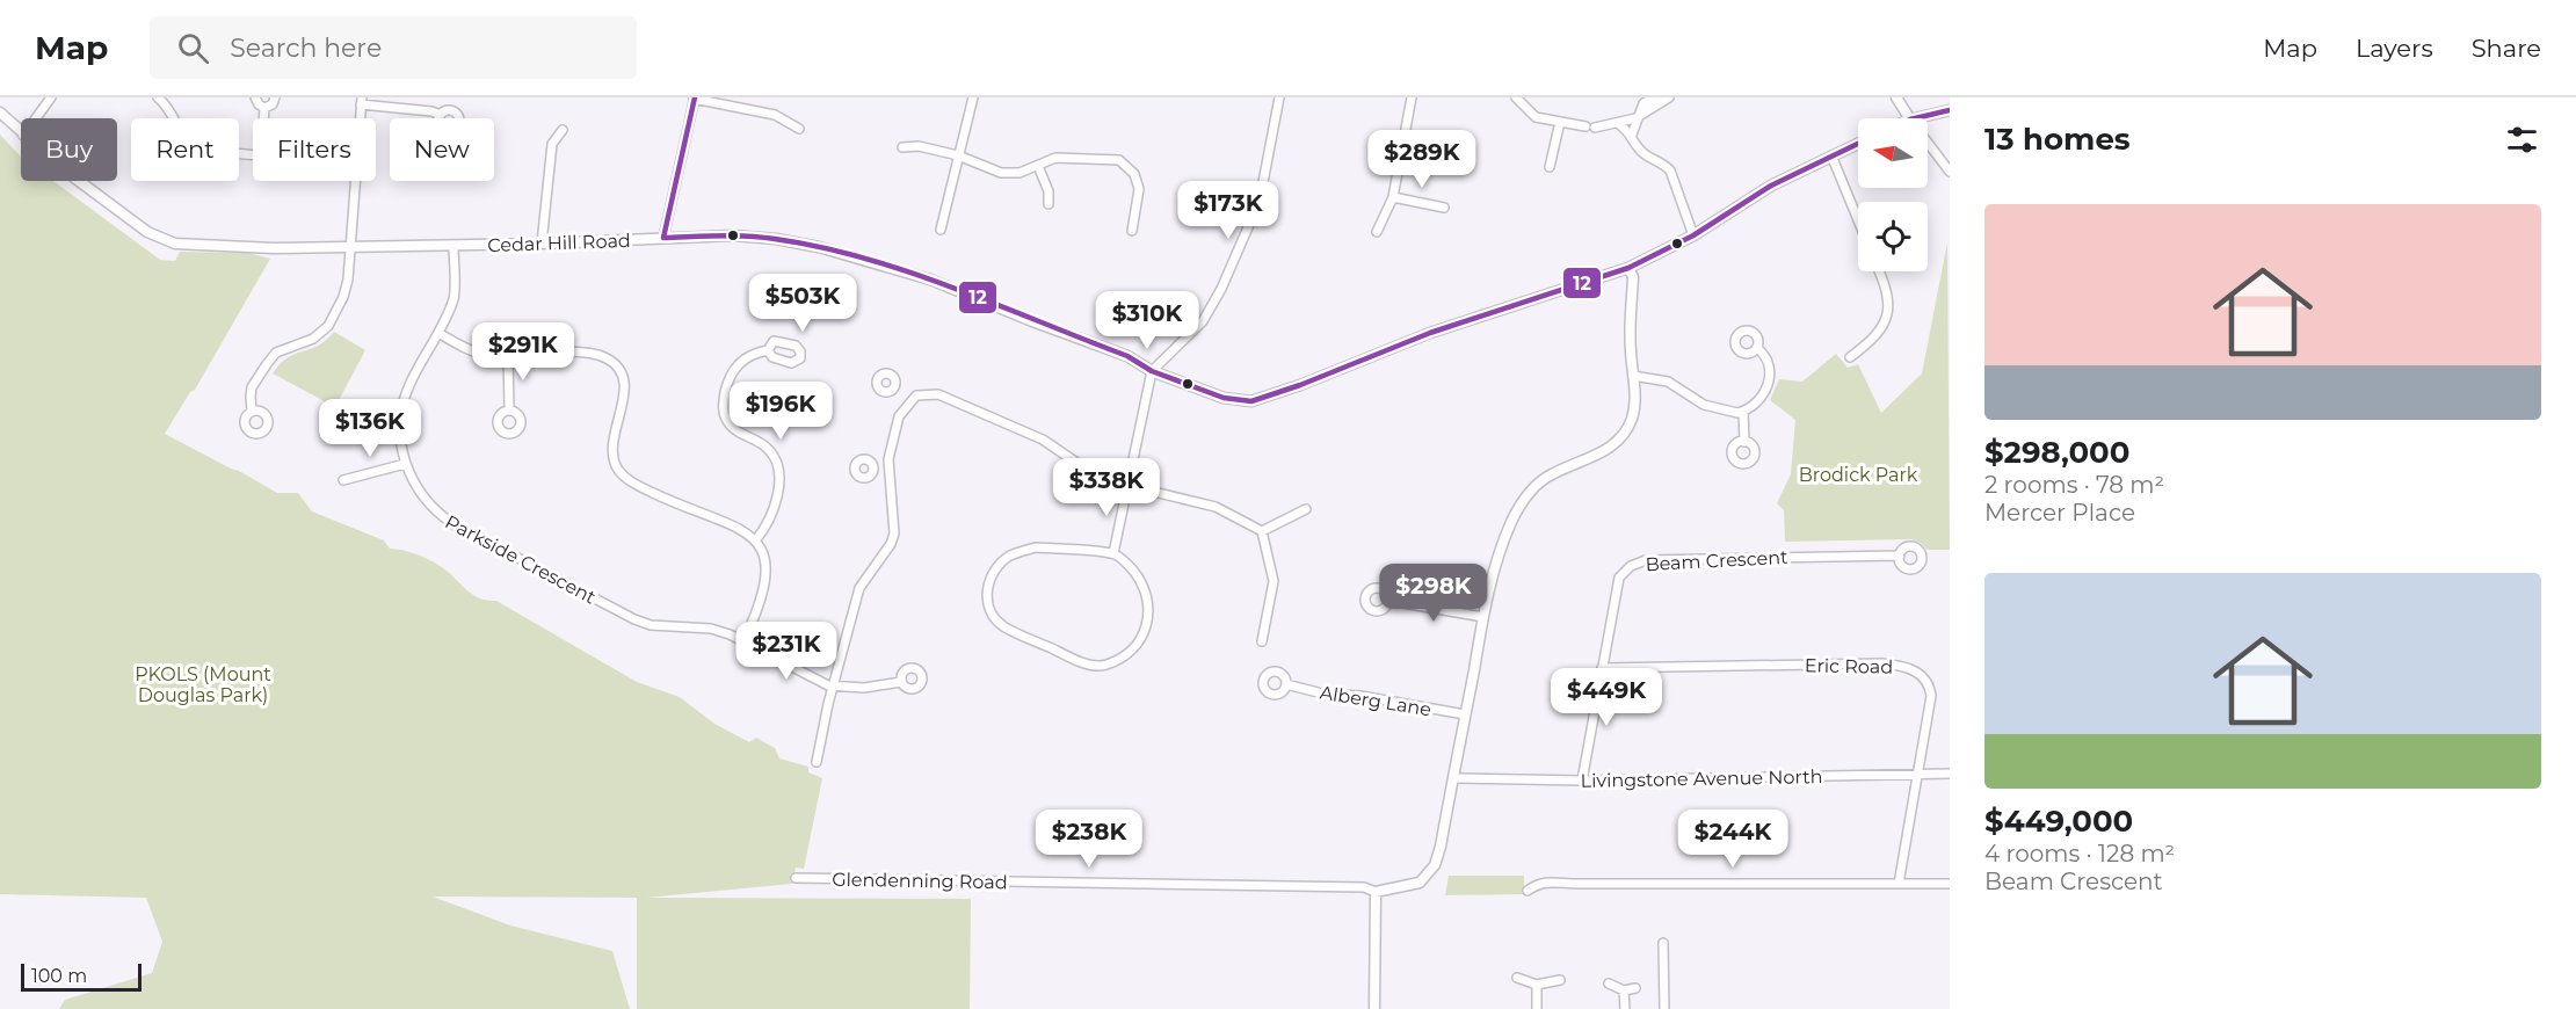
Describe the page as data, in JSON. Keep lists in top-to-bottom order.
{
  "streets": {
    "street": [
      "Cedar Hill Road",
      "Parkside Crescent",
      "Beam Crescent",
      "Eric Road",
      "Alberg Lane",
      "Livingstone Avenue North",
      "Glendenning Road"
    ]
  },
  "crossings": [
    ["Cedar Hill Road", "Parkside Crescent"],
    ["Beam Crescent", "Eric Road"],
    ["Beam Crescent", "Livingstone Avenue North"],
    ["Eric Road", "Livingstone Avenue North"]
  ],
  "parks": ["Brodick Park", "PKOLS (Mount Douglas Park)"],
  "lines": ["transit line 12"],
  "scale_bar": "100 m",
  "north": "left",
  "page": {
    "header": "Map",
    "search": "Search here",
    "nav": ["Map", "Layers", "Share"],
    "heading": "13 homes",
    "chip": [
      "Buy",
      "Rent",
      "Filters",
      "New"
    ],
    "price": [
      "$289K",
      "$173K",
      "$503K",
      "$310K",
      "$291K",
      "$196K",
      "$136K",
      "$338K",
      "$298K",
      "$231K",
      "$449K",
      "$238K",
      "$244K"
    ],
    "list": [
      {
        "name": "$298,000",
        "note": "2 rooms · 78 m² · Mercer Place"
      },
      {
        "name": "$449,000",
        "note": "4 rooms · 128 m² · Beam Crescent"
      }
    ],
    "scale": "100 m"
  }
}
